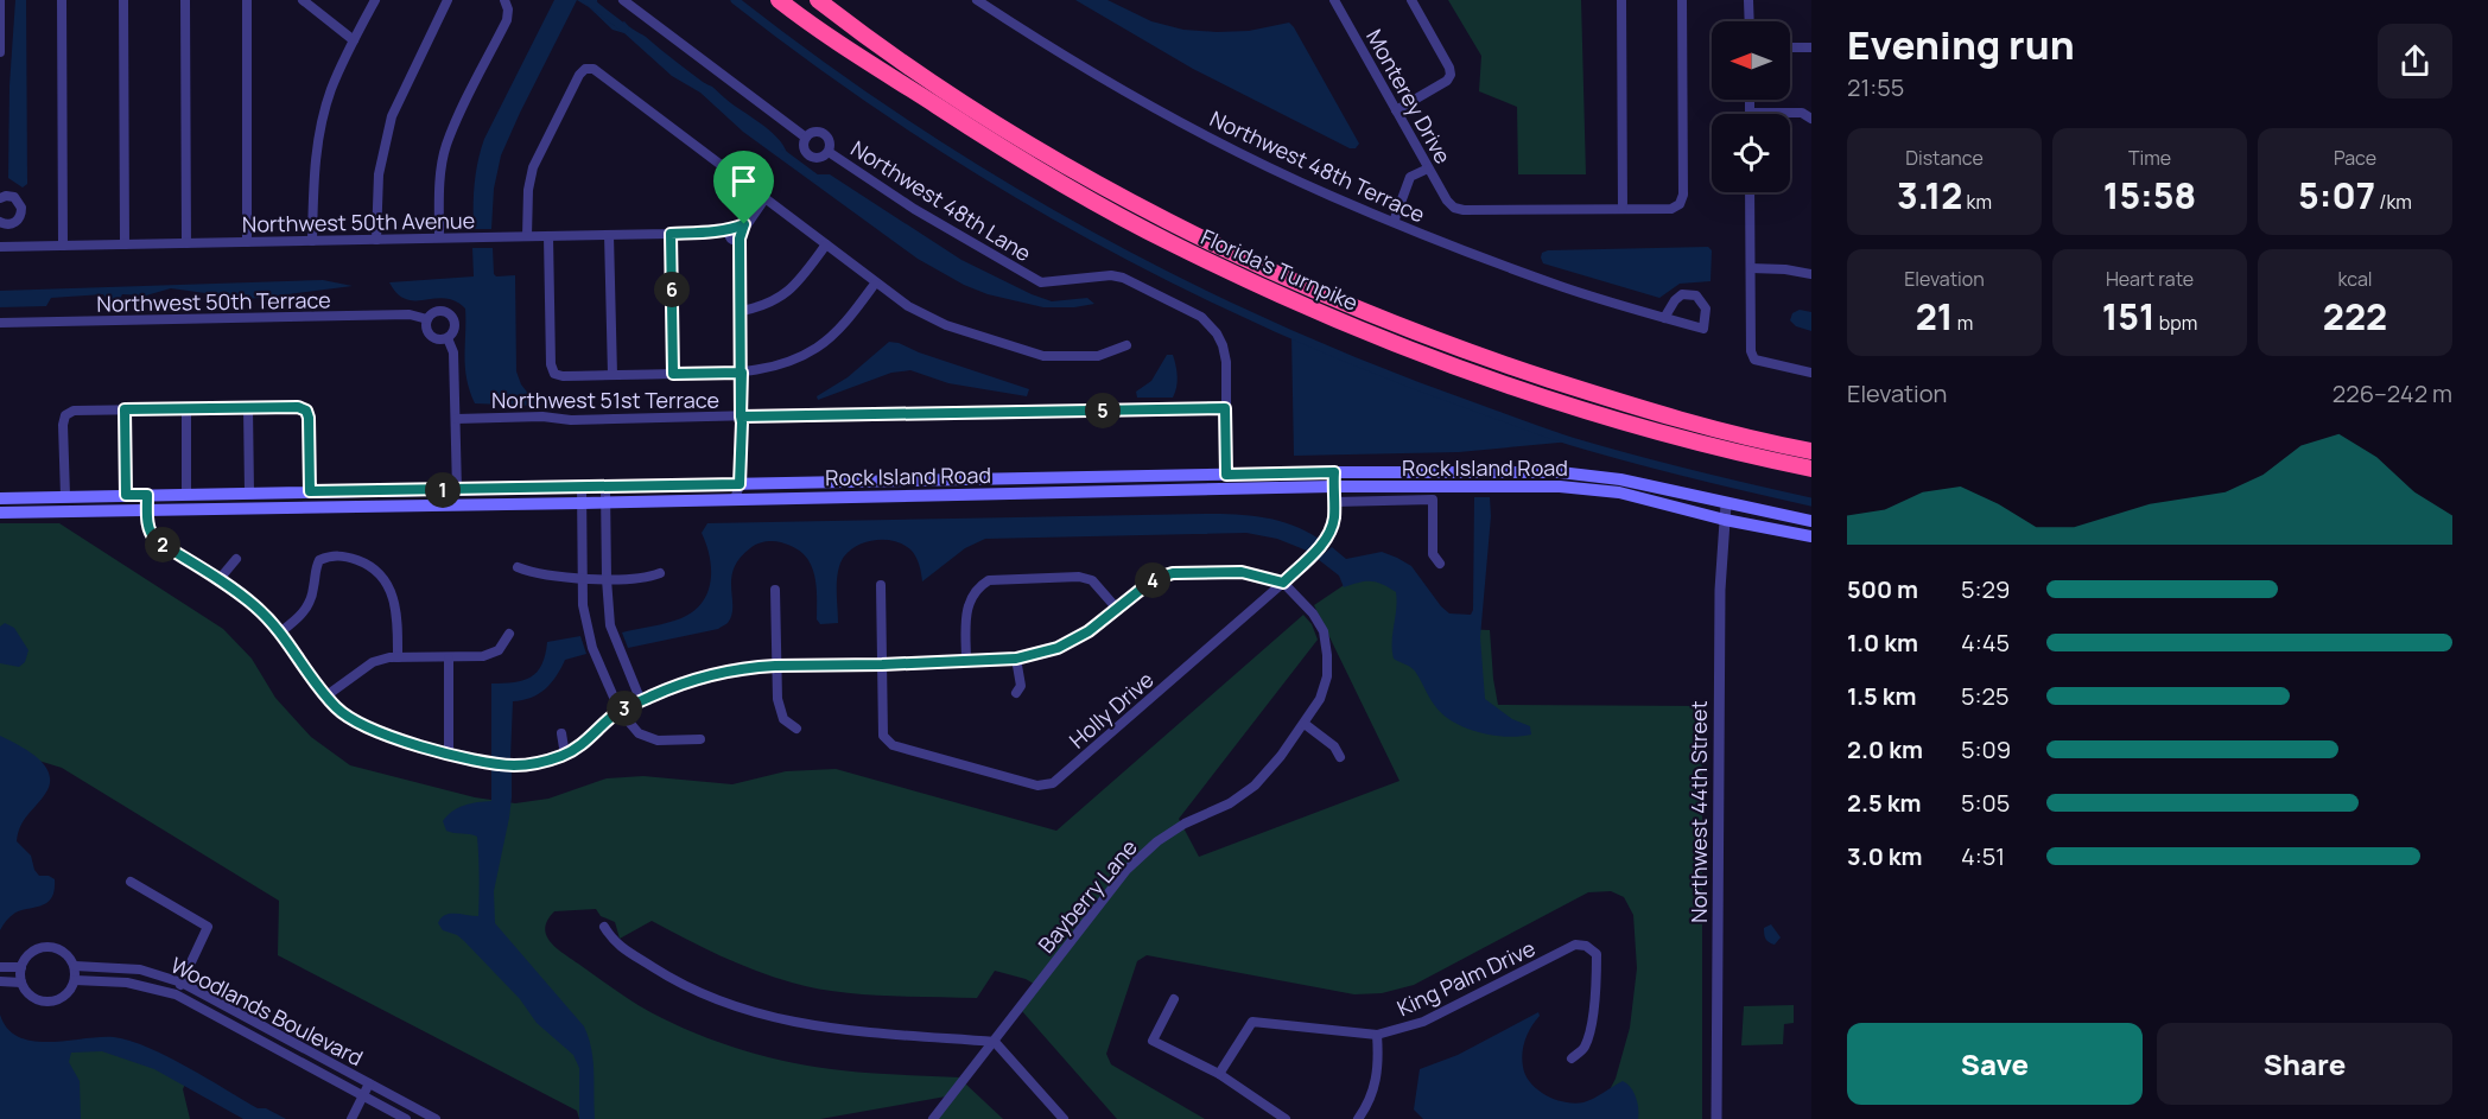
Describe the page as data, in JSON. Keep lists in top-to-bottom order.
{
  "streets": {
    "highway": ["Florida's Turnpike"],
    "main road": ["Rock Island Road"],
    "street": [
      "Monterey Drive",
      "Northwest 48th Terrace",
      "Northwest 48th Lane",
      "Northwest 50th Avenue",
      "Northwest 50th Terrace",
      "Northwest 51st Terrace",
      "Holly Drive",
      "Northwest 44th Street",
      "Bayberry Lane",
      "King Palm Drive",
      "Woodlands Boulevard"
    ]
  },
  "crossings": [
    ["Northwest 48th Lane", "Northwest 51st Terrace"],
    ["Northwest 48th Lane", "Rock Island Road"],
    ["Rock Island Road", "Holly Drive"],
    ["Rock Island Road", "Northwest 44th Street"],
    ["Holly Drive", "Bayberry Lane"]
  ],
  "north": "left",
  "page": {
    "heading": ["Evening run", "21:55"],
    "stats": [
      ["Distance", "3.12 km"],
      ["Time", "15:58"],
      ["Pace", "5:07 /km"],
      ["Elevation", "21 m"],
      ["Heart rate", "151 bpm"],
      ["kcal", "222"]
    ],
    "pins": [
      "6",
      "5",
      "1",
      "2",
      "4",
      "3"
    ],
    "chart": ["Elevation", "226–242 m"],
    "list": [
      {
        "name": "500 m",
        "note": "5:29"
      },
      {
        "name": "1.0 km",
        "note": "4:45"
      },
      {
        "name": "1.5 km",
        "note": "5:25"
      },
      {
        "name": "2.0 km",
        "note": "5:09"
      },
      {
        "name": "2.5 km",
        "note": "5:05"
      },
      {
        "name": "3.0 km",
        "note": "4:51"
      }
    ],
    "buttons": ["Save", "Share"]
  }
}
